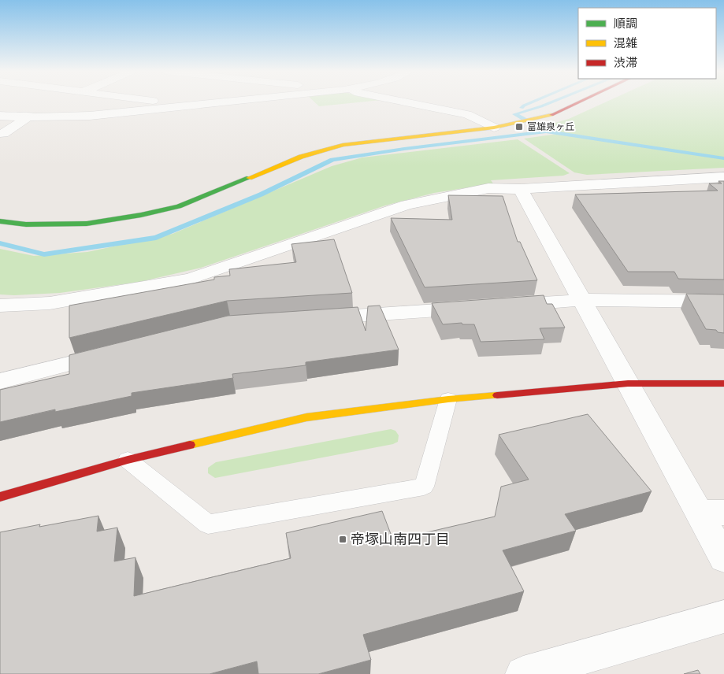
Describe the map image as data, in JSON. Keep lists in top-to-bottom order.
{
  "places": {
    "transit": ["富雄泉ヶ丘", "帝塚山南四丁目"]
  },
  "legend": ["順調", "混雑", "渋滞"]
}
